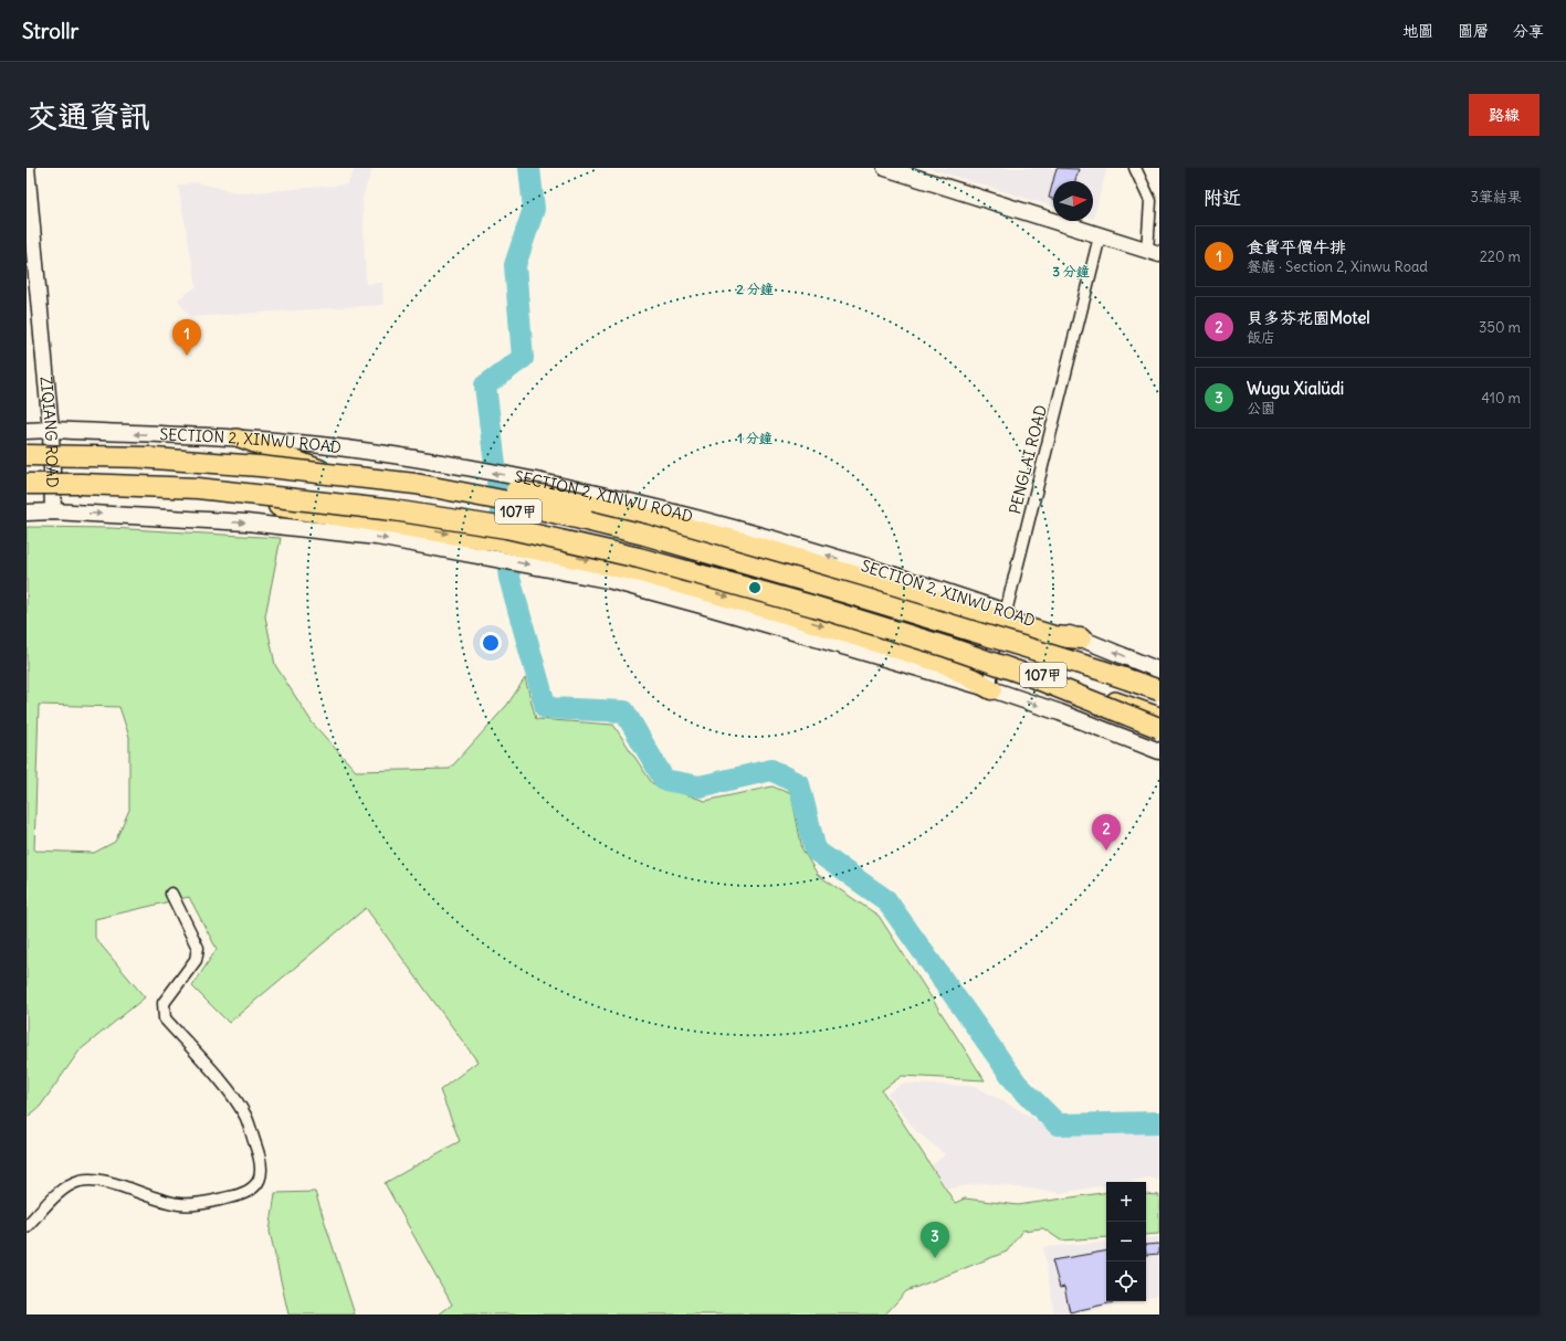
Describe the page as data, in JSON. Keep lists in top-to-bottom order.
{
  "streets": {
    "main road": ["ZIQIANG ROAD", "SECTION 2, XINWU ROAD", "107甲"],
    "street": ["PENGLAI ROAD"]
  },
  "crossings": [
    ["ZIQIANG ROAD", "SECTION 2, XINWU ROAD"],
    ["ZIQIANG ROAD", "107甲"],
    ["SECTION 2, XINWU ROAD", "PENGLAI ROAD"],
    ["PENGLAI ROAD", "107甲"]
  ],
  "north": "right",
  "page": {
    "header": "Strollr",
    "nav": ["地圖", "圖層", "分享"],
    "buttons": "路線",
    "title": "交通資訊",
    "heading": ["附近", "3筆結果"],
    "list": [
      {
        "mark": "1",
        "name": "食貨平價牛排",
        "note": "餐廳 · Section 2, Xinwu Road",
        "value": "220 m"
      },
      {
        "mark": "2",
        "name": "貝多芬花園Motel",
        "note": "飯店",
        "value": "350 m"
      },
      {
        "mark": "3",
        "name": "Wugu Xialüdi",
        "note": "公園",
        "value": "410 m"
      }
    ],
    "pins": ["1", "2", "3"],
    "map_buttons": ["+", "−"]
  },
  "rings": ["3 分鐘", "2 分鐘", "1 分鐘"]
}
